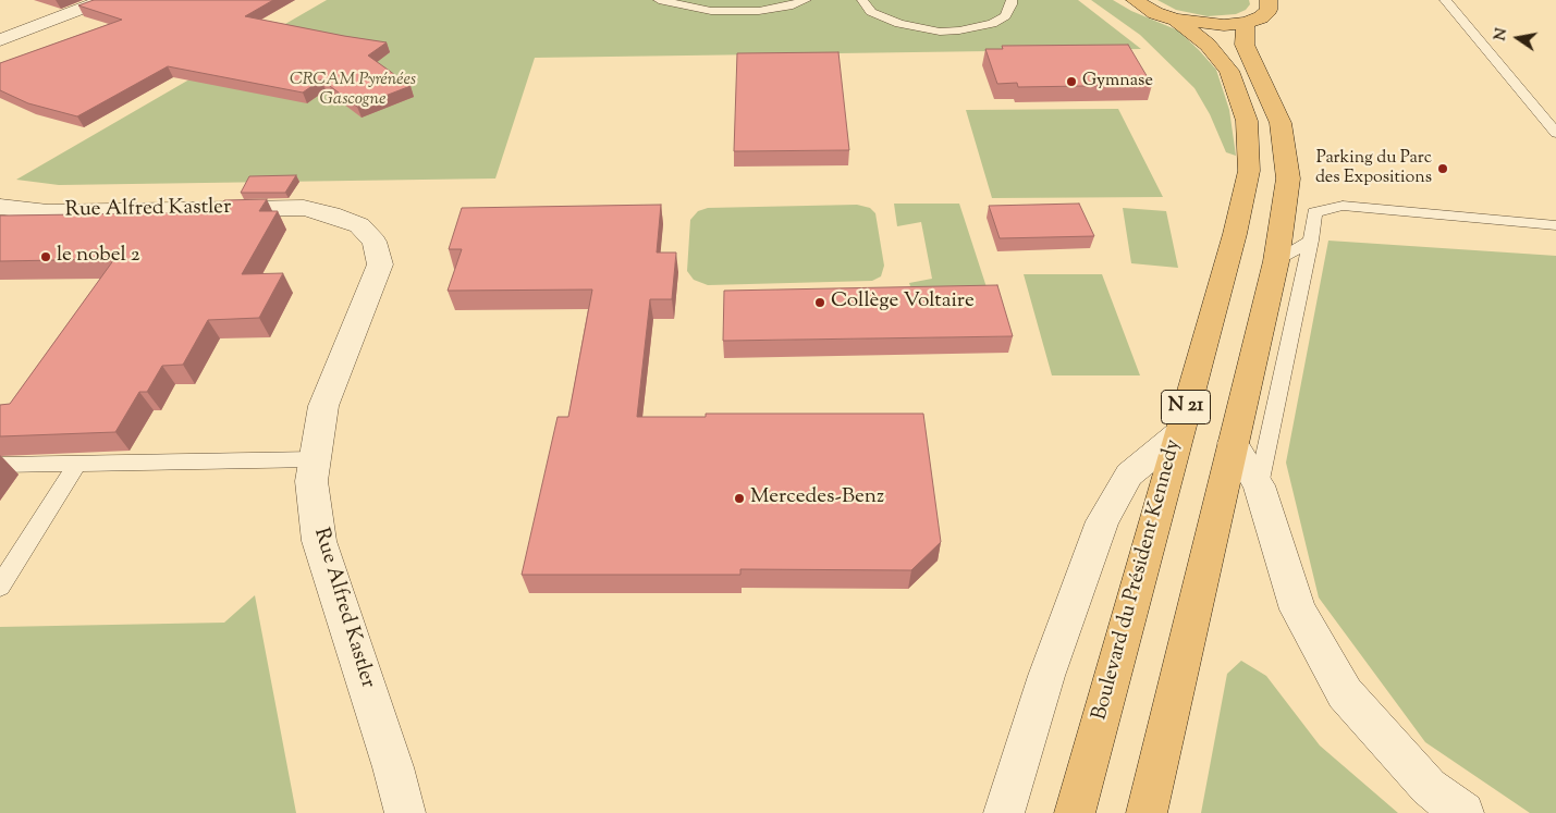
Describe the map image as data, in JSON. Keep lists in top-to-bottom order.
{
  "streets": {
    "main road": ["N 21", "Boulevard du Président Kennedy"],
    "street": ["Rue Alfred Kastler"]
  },
  "parks": ["CRCAM Pyrénées Gascogne"],
  "places": [
    "Gymnase",
    "Parking du Parc des Expositions",
    "le nobel 2",
    "Collège Voltaire",
    "Mercedes-Benz"
  ],
  "north": "left"
}
